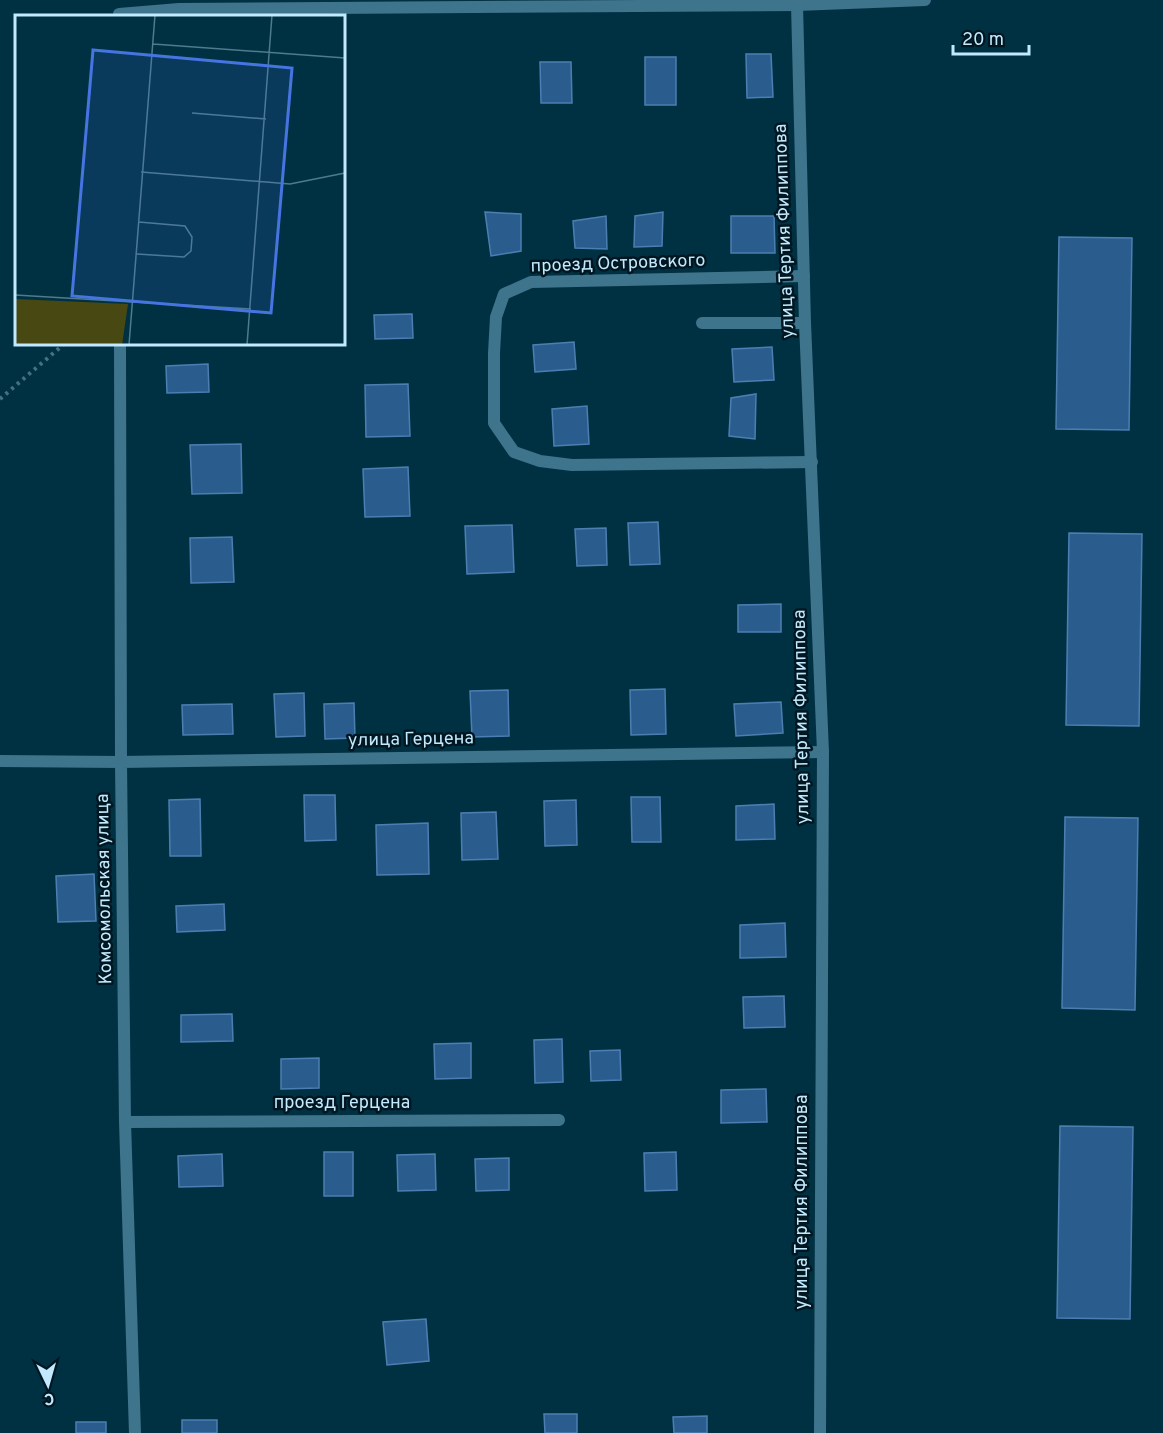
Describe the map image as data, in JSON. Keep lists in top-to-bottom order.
{
  "streets": {
    "street": [
      "улица Тертия Филиппова",
      "проезд Островского",
      "улица Герцена",
      "Комсомольская улица",
      "проезд Герцена"
    ]
  },
  "crossings": [
    ["улица Тертия Филиппова", "проезд Островского"],
    ["улица Тертия Филиппова", "улица Герцена"],
    ["улица Герцена", "Комсомольская улица"],
    ["Комсомольская улица", "проезд Герцена"]
  ],
  "scale_bar": "20 m",
  "north": "bottom"
}
